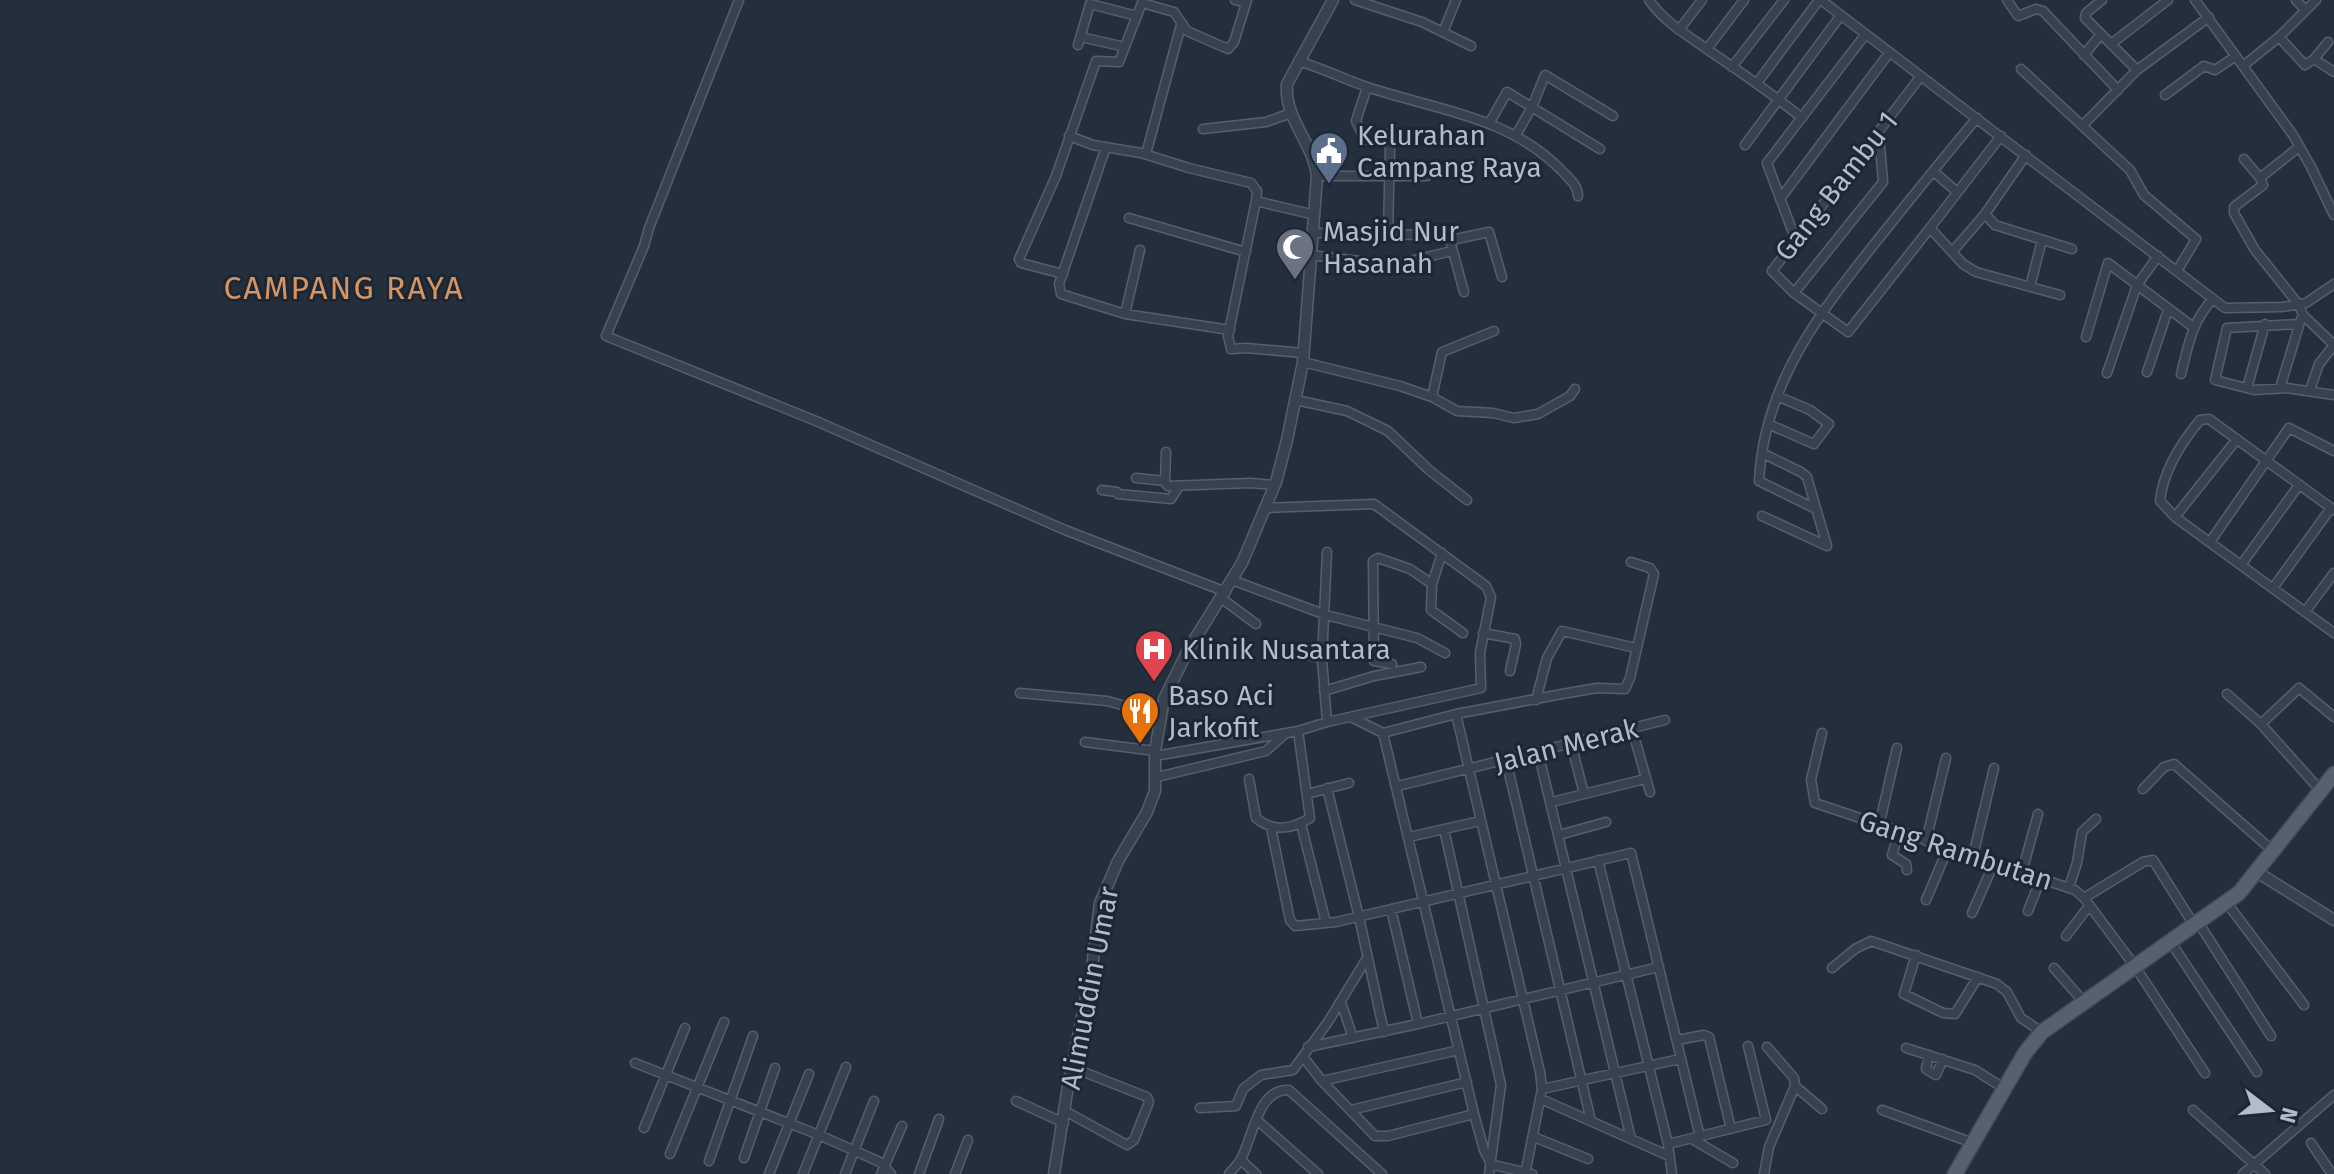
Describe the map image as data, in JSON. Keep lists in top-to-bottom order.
{
  "streets": {
    "street": [
      "Gang Bambu 1",
      "Jalan Merak",
      "Gang Rambutan",
      "Alimuddin Umar"
    ]
  },
  "districts": ["CAMPANG RAYA"],
  "places": {
    "public building": ["Kelurahan Campang Raya"],
    "mosque": ["Masjid Nur Hasanah"],
    "hospital": ["Klinik Nusantara"],
    "restaurant": ["Baso Aci Jarkofit"]
  },
  "north": "right"
}
